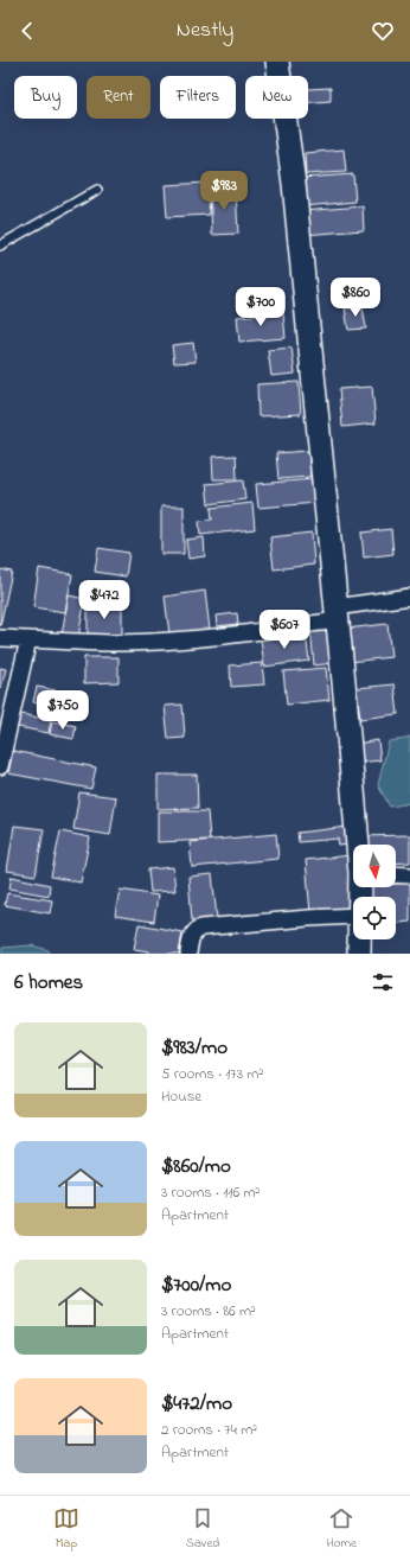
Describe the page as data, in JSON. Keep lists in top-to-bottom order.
{
  "north": "bottom",
  "page": {
    "header": "Nestly",
    "chip": [
      "Buy",
      "Rent",
      "Filters",
      "New"
    ],
    "price": [
      "$983",
      "$860",
      "$700",
      "$472",
      "$607",
      "$750"
    ],
    "heading": "6 homes",
    "list": [
      {
        "name": "$983/mo",
        "note": "5 rooms · 173 m² · House"
      },
      {
        "name": "$860/mo",
        "note": "3 rooms · 116 m² · Apartment"
      },
      {
        "name": "$700/mo",
        "note": "3 rooms · 86 m² · Apartment"
      },
      {
        "name": "$472/mo",
        "note": "2 rooms · 74 m² · Apartment"
      }
    ],
    "tabs": ["Map", "Saved", "Home"]
  }
}
